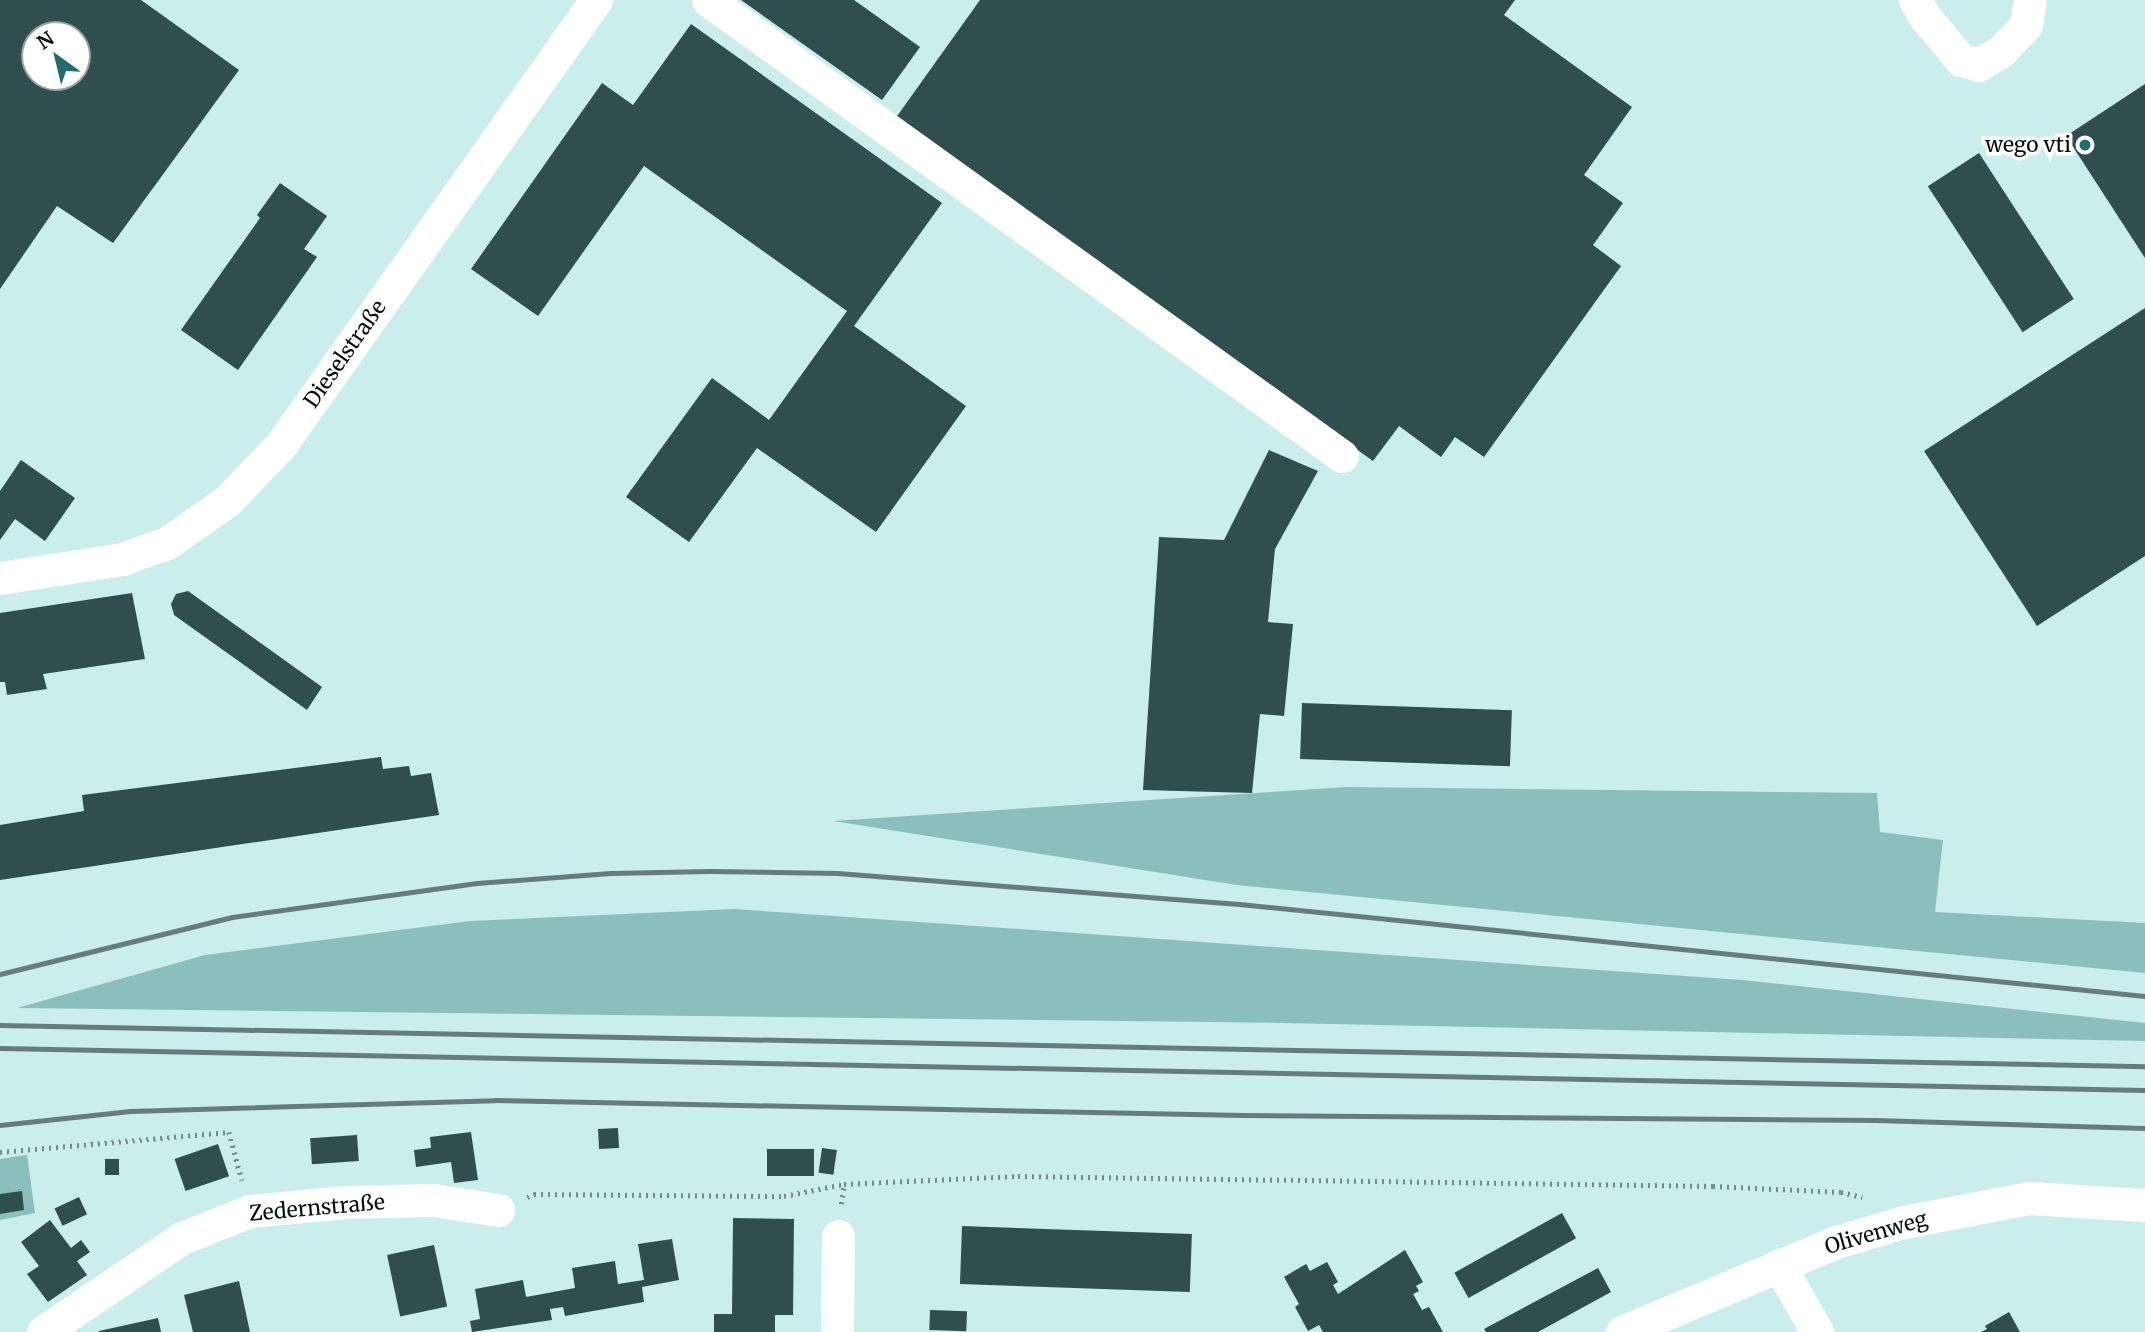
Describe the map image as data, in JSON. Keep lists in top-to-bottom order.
{
  "streets": {
    "street": ["Dieselstraße", "Zedernstraße", "Olivenweg"]
  },
  "places": ["wego vti"],
  "north": "top left"
}
